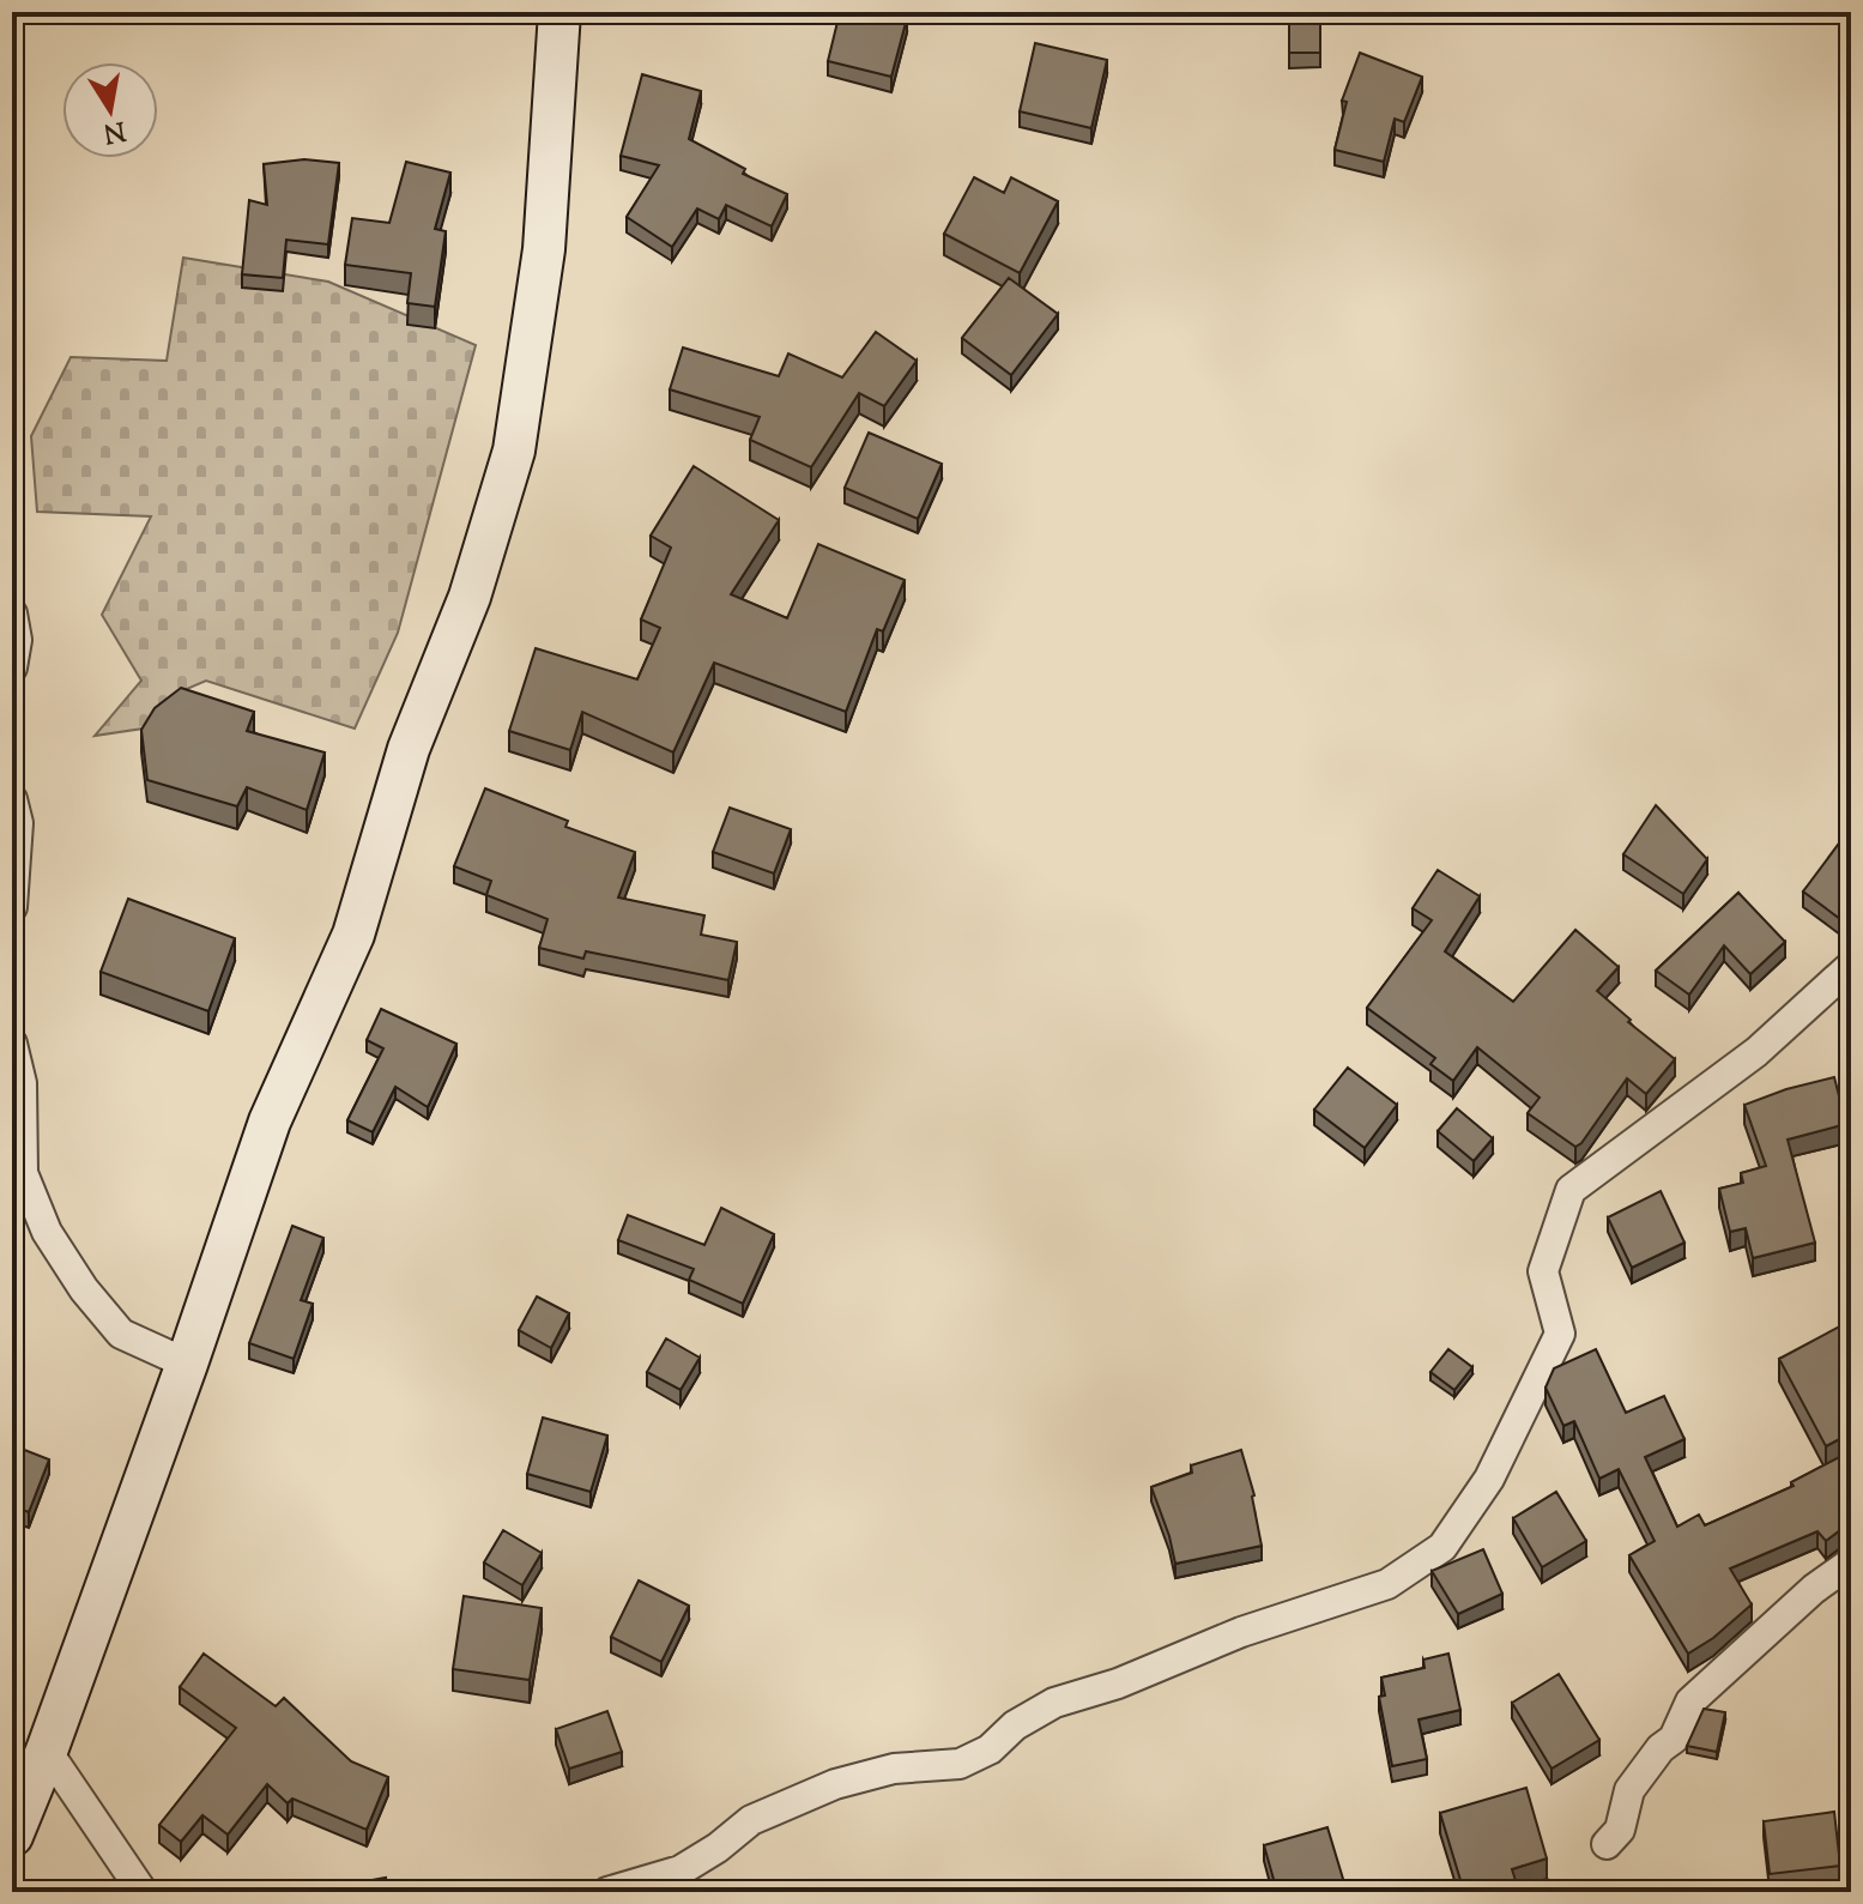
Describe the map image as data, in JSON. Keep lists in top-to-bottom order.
{
  "north": "bottom"
}
